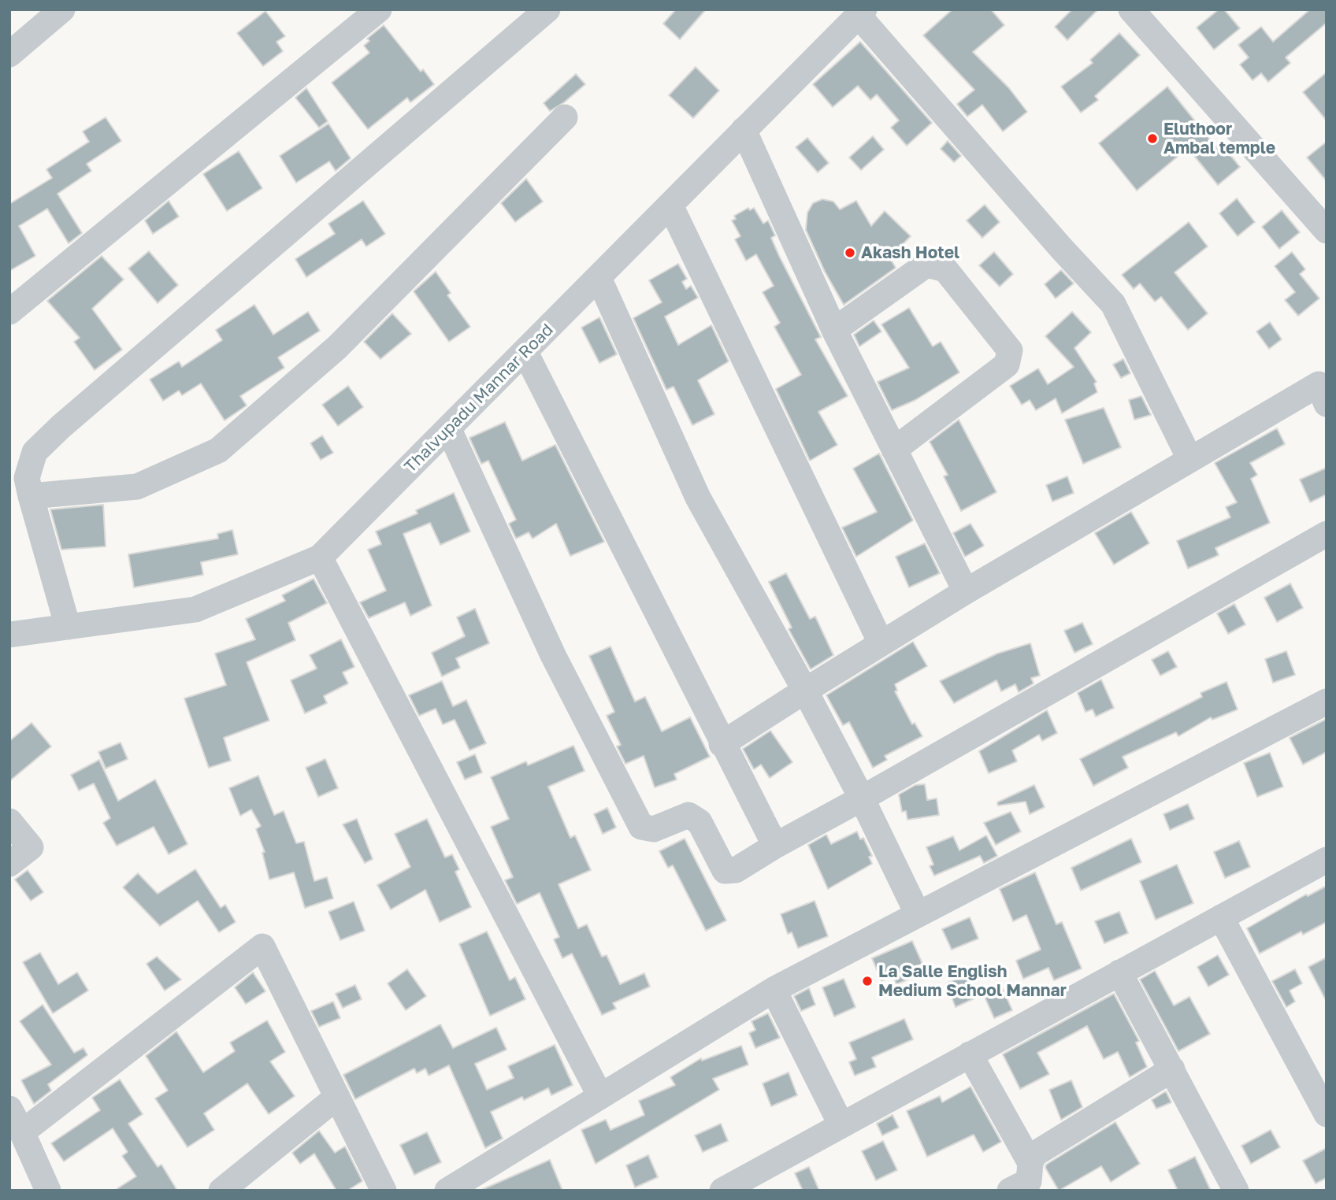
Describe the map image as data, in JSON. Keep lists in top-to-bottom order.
{
  "streets": {
    "street": ["Thalvupadu Mannar Road"]
  },
  "places": ["Eluthoor Ambal temple", "Akash Hotel", "La Salle English Medium School Mannar"]
}
